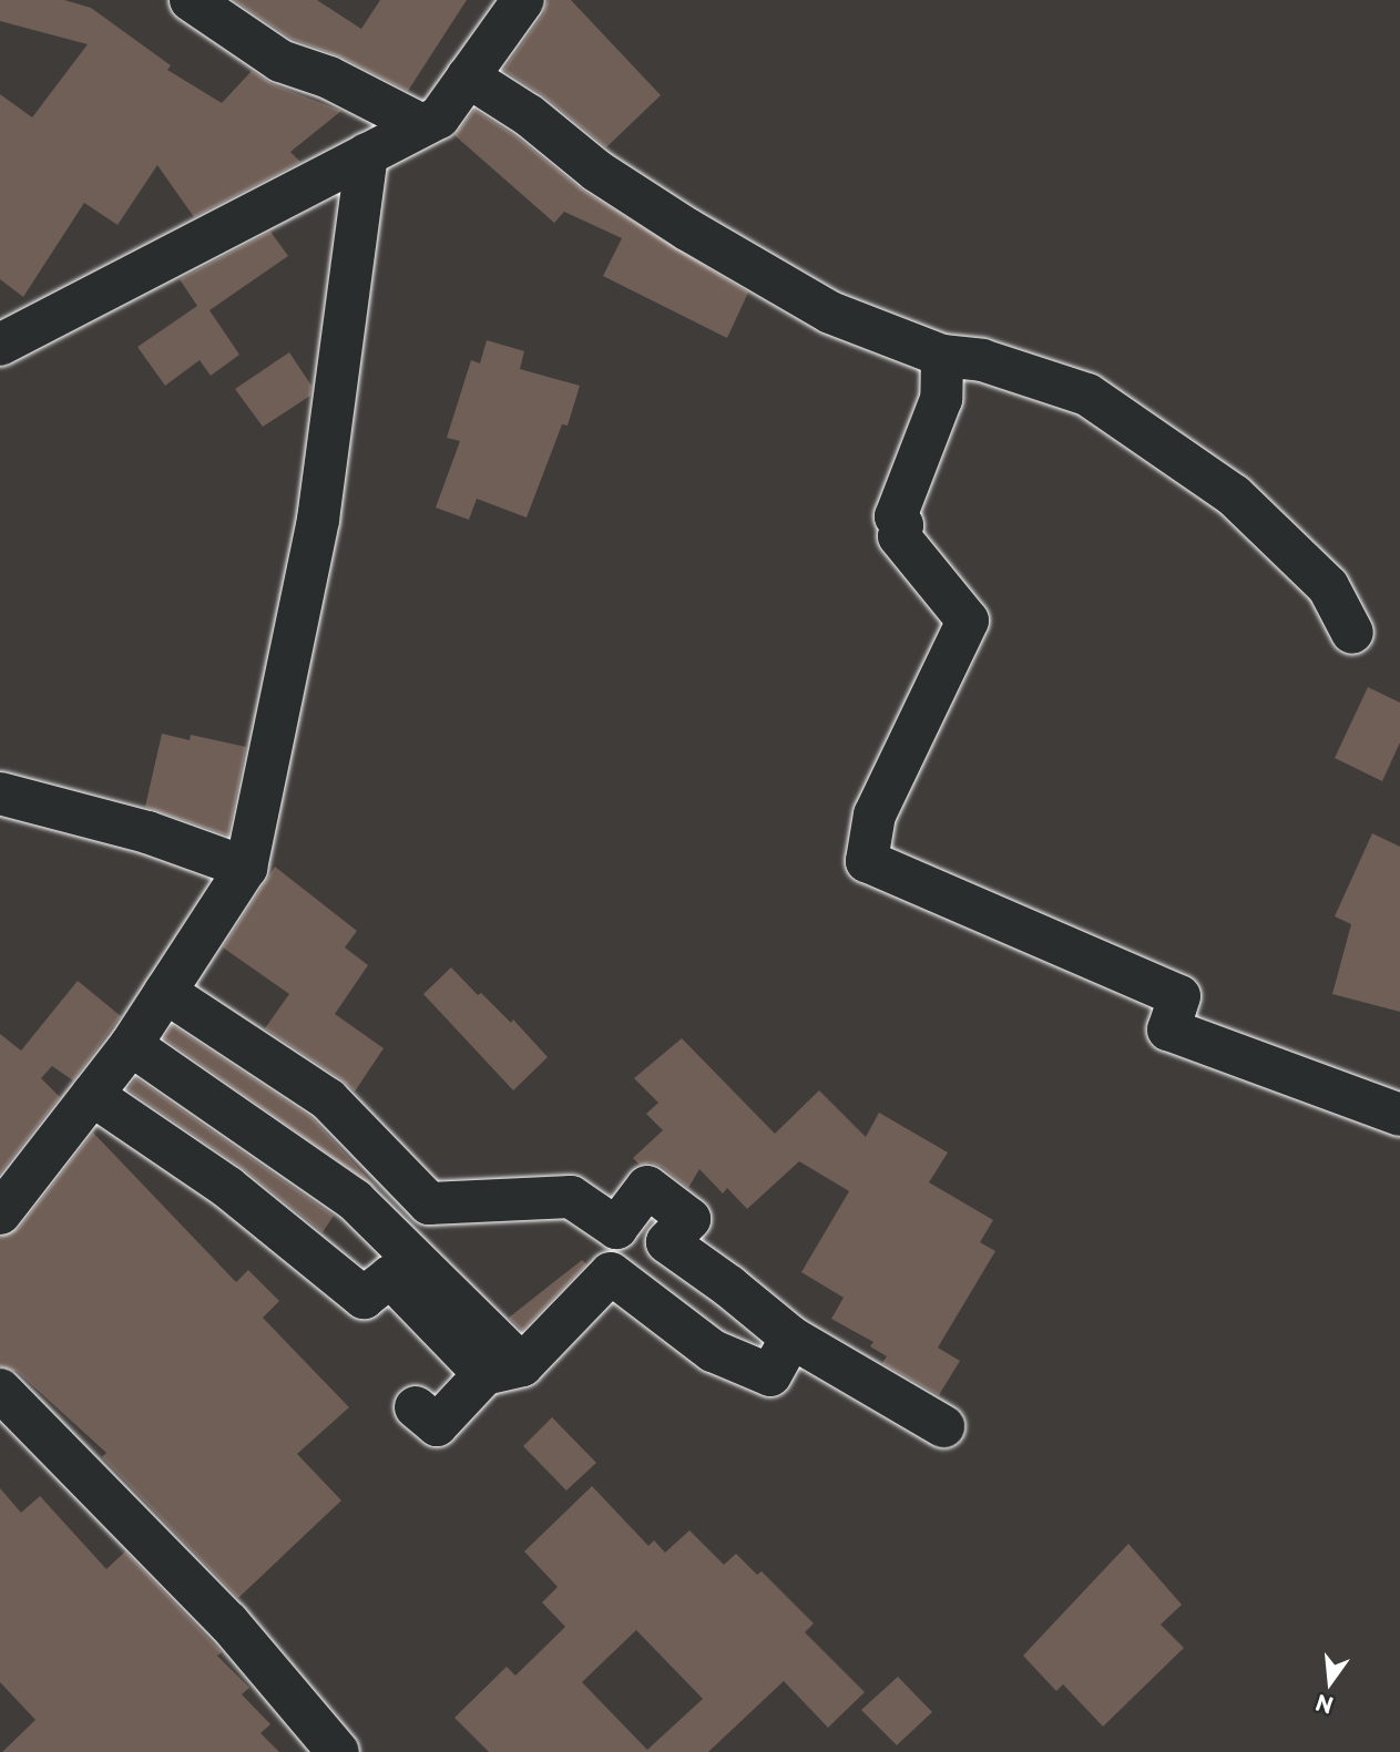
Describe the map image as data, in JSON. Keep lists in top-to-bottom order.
{
  "north": "bottom"
}
